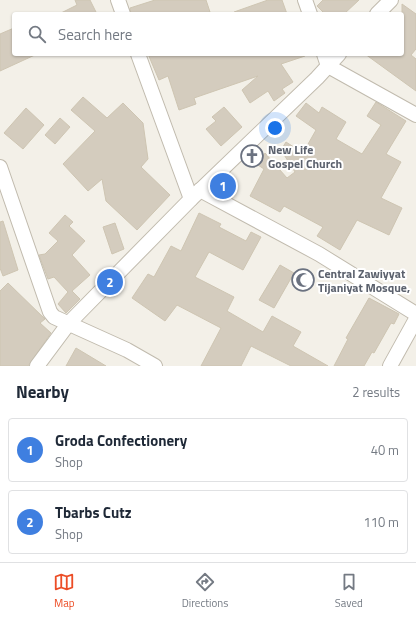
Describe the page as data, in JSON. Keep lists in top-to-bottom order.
{
  "places": {
    "church": ["New Life Gospel Church"],
    "mosque": ["Central Zawiyyat Tijaniyat Mosque,"]
  },
  "page": {
    "search": "Search here",
    "pins": ["1", "2"],
    "heading": ["Nearby", "2 results"],
    "list": [
      {
        "mark": "1",
        "name": "Groda Confectionery",
        "note": "Shop",
        "value": "40 m"
      },
      {
        "mark": "2",
        "name": "Tbarbs Cutz",
        "note": "Shop",
        "value": "110 m"
      }
    ],
    "nav": ["Map", "Directions", "Saved"]
  }
}
